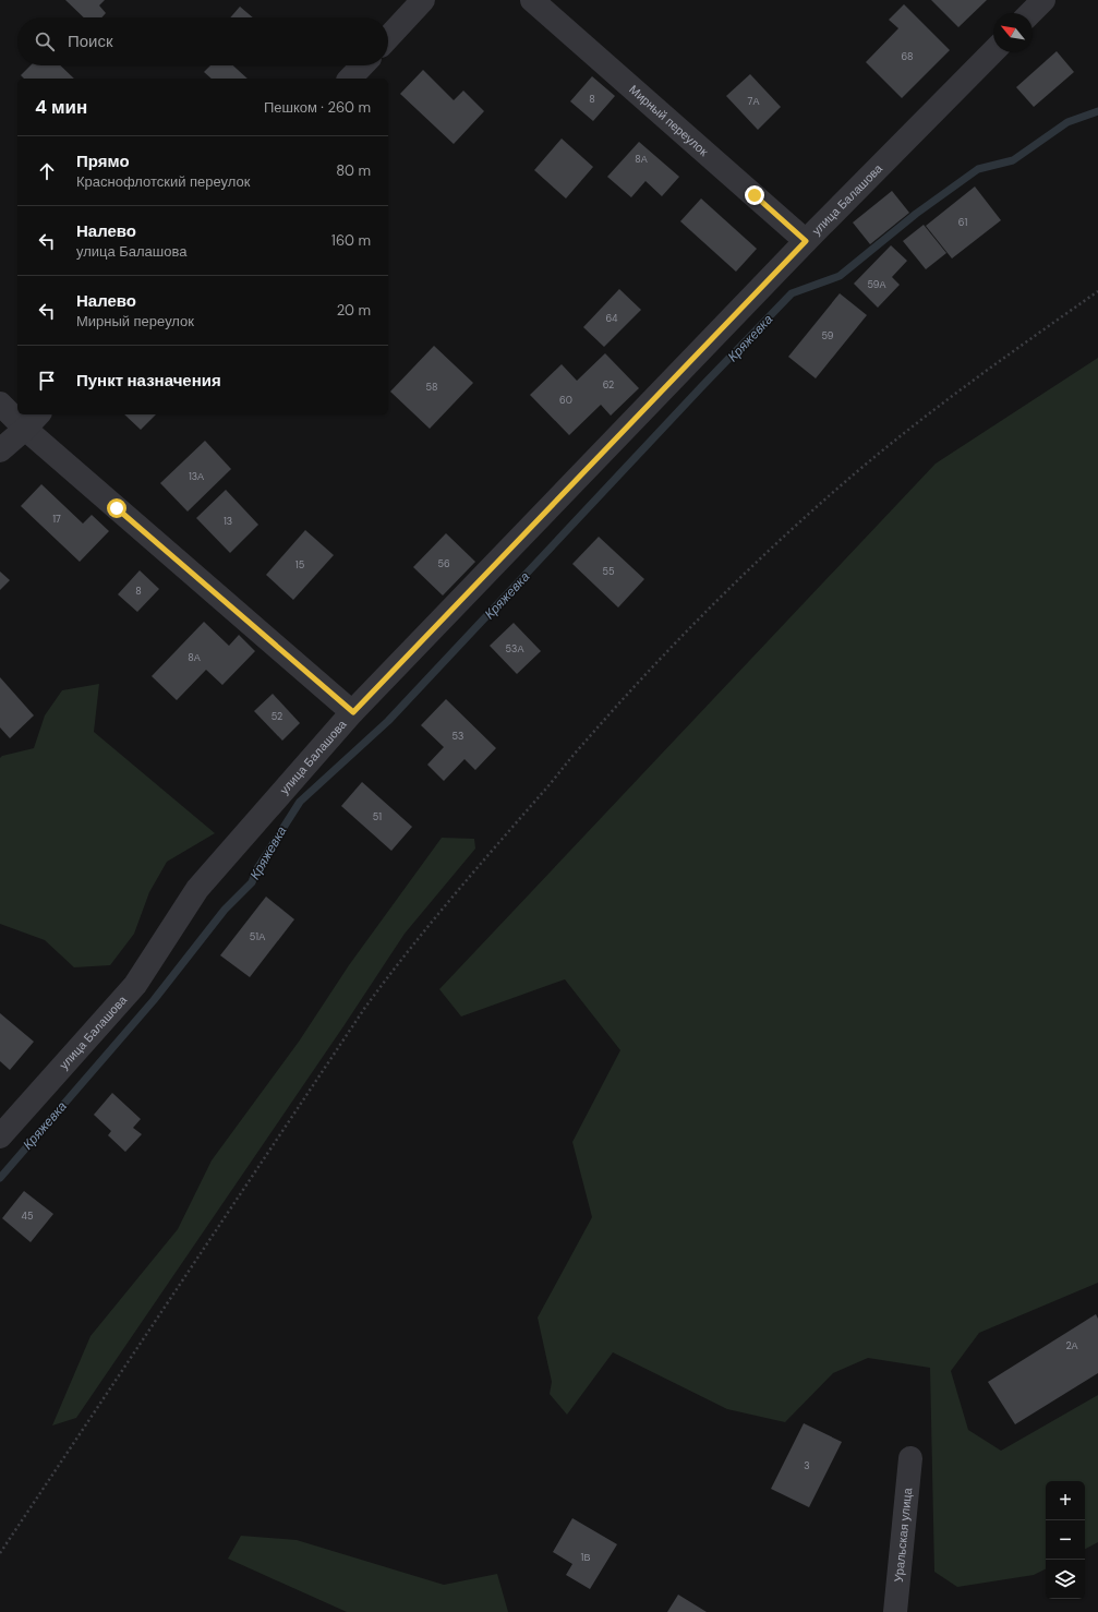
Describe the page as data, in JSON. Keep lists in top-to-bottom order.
{
  "streets": {
    "street": ["Мирный переулок", "улица Балашова", "Уральская улица"]
  },
  "crossings": [
    ["Мирный переулок", "улица Балашова"]
  ],
  "water": ["Кряжевка"],
  "house_numbers": [
    "68",
    "8",
    "7А",
    "8А",
    "61",
    "59А",
    "64",
    "59",
    "62",
    "58",
    "60",
    "13А",
    "17",
    "13",
    "56",
    "15",
    "55",
    "8",
    "53А",
    "8А",
    "52",
    "53",
    "51",
    "51А",
    "45",
    "2А",
    "3",
    "1В"
  ],
  "north": "top left",
  "page": {
    "search": "Поиск",
    "heading": ["4 мин", "Пешком · 260 m"],
    "list": [
      ["Прямо", "Краснофлотский переулок", "80 m"],
      ["Налево", "улица Балашова", "160 m"],
      ["Налево", "Мирный переулок", "20 m"],
      "Пункт назначения"
    ],
    "map_buttons": ["+", "−"]
  }
}
